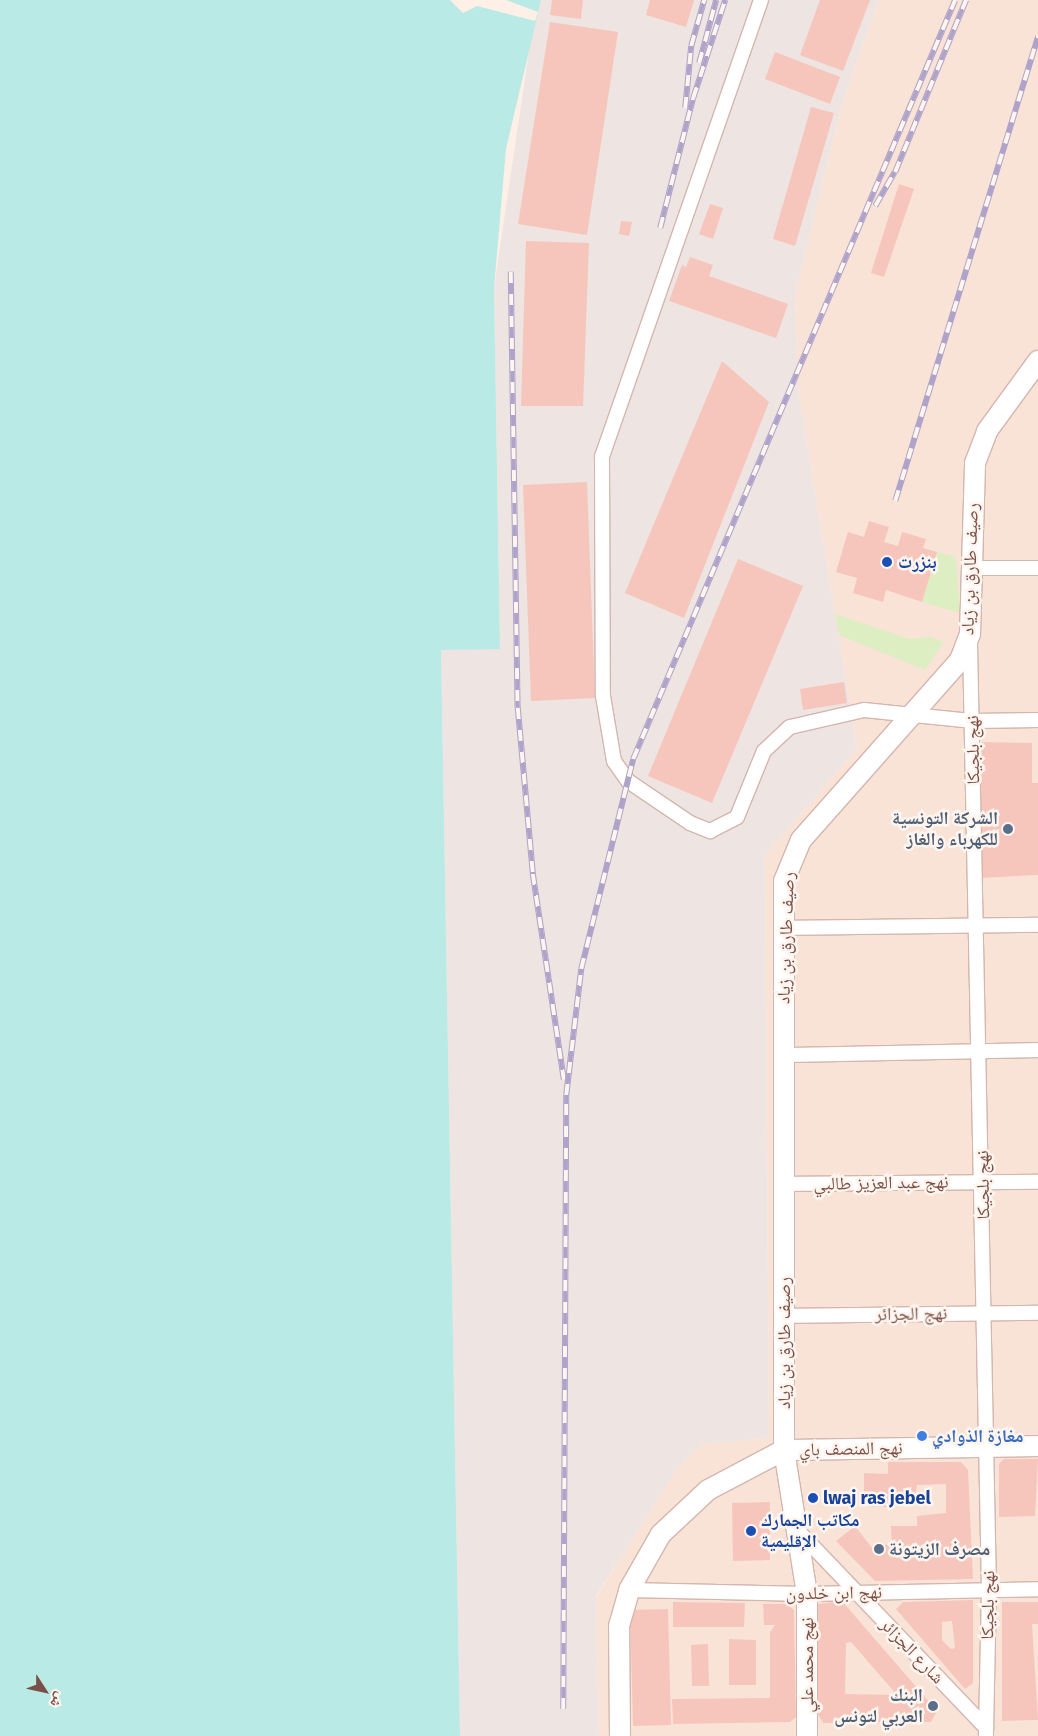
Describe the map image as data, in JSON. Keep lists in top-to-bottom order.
{
  "streets": {
    "main road": ["رصيف طارق بن زياد", "نهج المنصف باي", "نهج محمد علي"],
    "street": [
      "نهج بلجيكا",
      "نهج عبد العزيز طالبي",
      "نهج الجزائر",
      "نهج ابن خلدون",
      "شارع الجزائر"
    ]
  },
  "crossings": [
    ["رصيف طارق بن زياد", "نهج بلجيكا"],
    ["رصيف طارق بن زياد", "نهج عبد العزيز طالبي"],
    ["رصيف طارق بن زياد", "نهج الجزائر"],
    ["رصيف طارق بن زياد", "نهج المنصف باي"],
    ["رصيف طارق بن زياد", "نهج ابن خلدون"],
    ["رصيف طارق بن زياد", "شارع الجزائر"],
    ["رصيف طارق بن زياد", "نهج محمد علي"],
    ["نهج بلجيكا", "نهج عبد العزيز طالبي"],
    ["نهج بلجيكا", "نهج الجزائر"],
    ["نهج بلجيكا", "نهج المنصف باي"],
    ["نهج بلجيكا", "نهج ابن خلدون"],
    ["نهج بلجيكا", "شارع الجزائر"],
    ["نهج ابن خلدون", "شارع الجزائر"],
    ["نهج ابن خلدون", "نهج محمد علي"]
  ],
  "places": [
    "بنزرت",
    "الشركة التونسية للكهرباء والغاز",
    "مغازة الذوادي",
    "lwaj ras jebel",
    "مكاتب الجمارك الإقليمية",
    "مصرف الزيتونة",
    "البنك العربي لتونس"
  ],
  "north": "bottom right"
}
